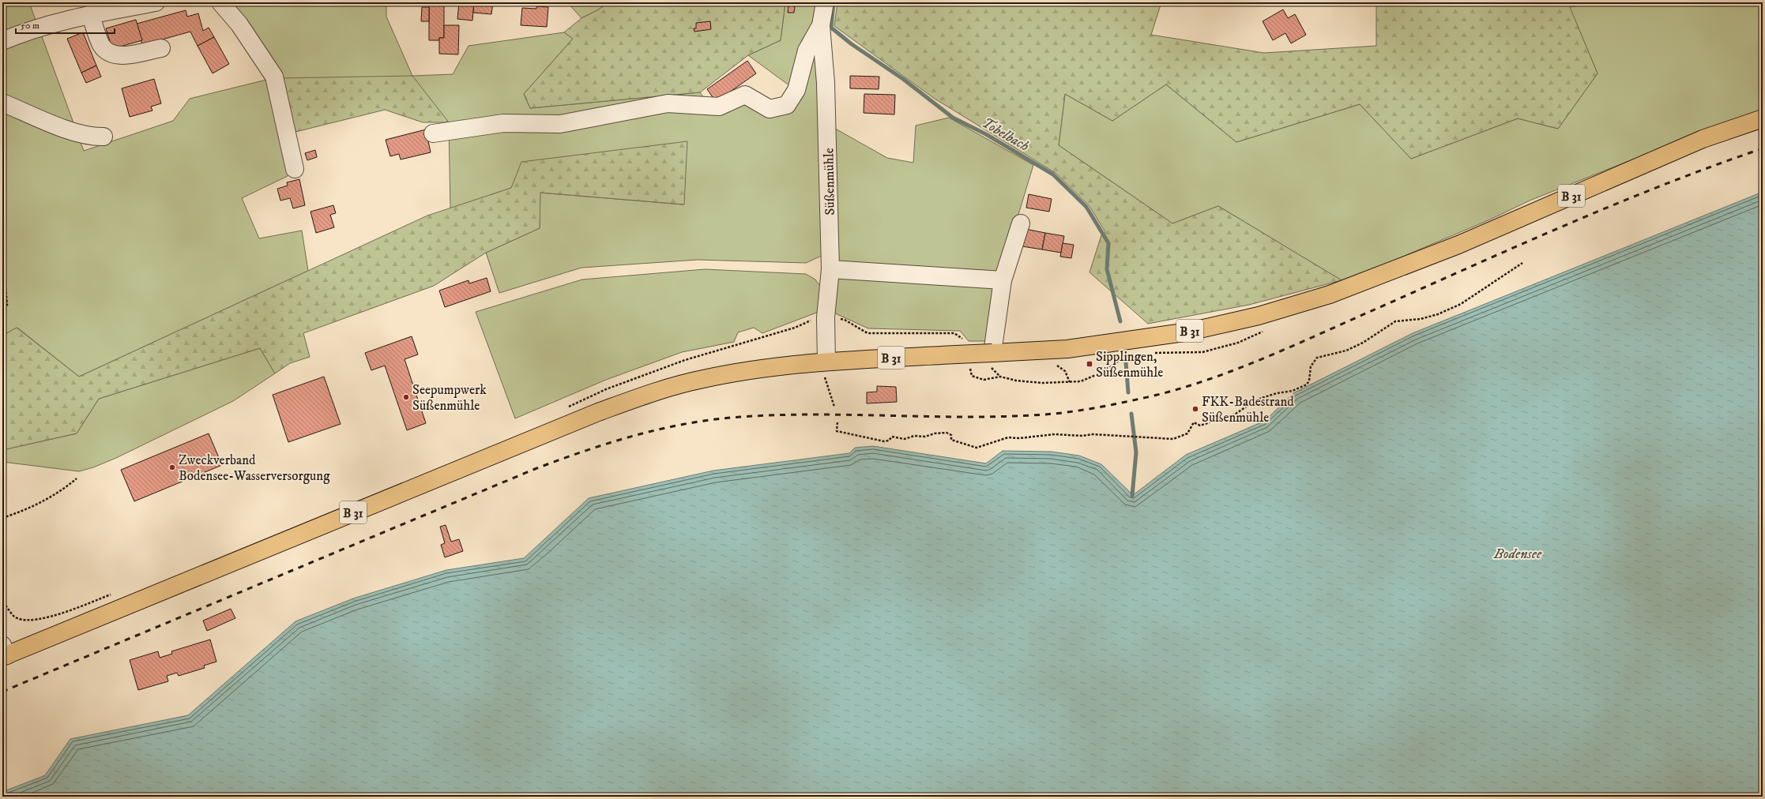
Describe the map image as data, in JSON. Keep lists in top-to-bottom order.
{
  "streets": {
    "main road": ["B 31"],
    "street": ["Süßenmühle"]
  },
  "crossings": [
    ["Süßenmühle", "B 31"]
  ],
  "water": ["Tobelbach", "Bodensee"],
  "places": {
    "transit": ["Sipplingen, Süßenmühle"],
    "other": ["Seepumpwerk Süßenmühle", "FKK-Badestrand Süßenmühle", "Zweckverband Bodensee-Wasserversorgung"]
  },
  "scale_bar": "50 m"
}
